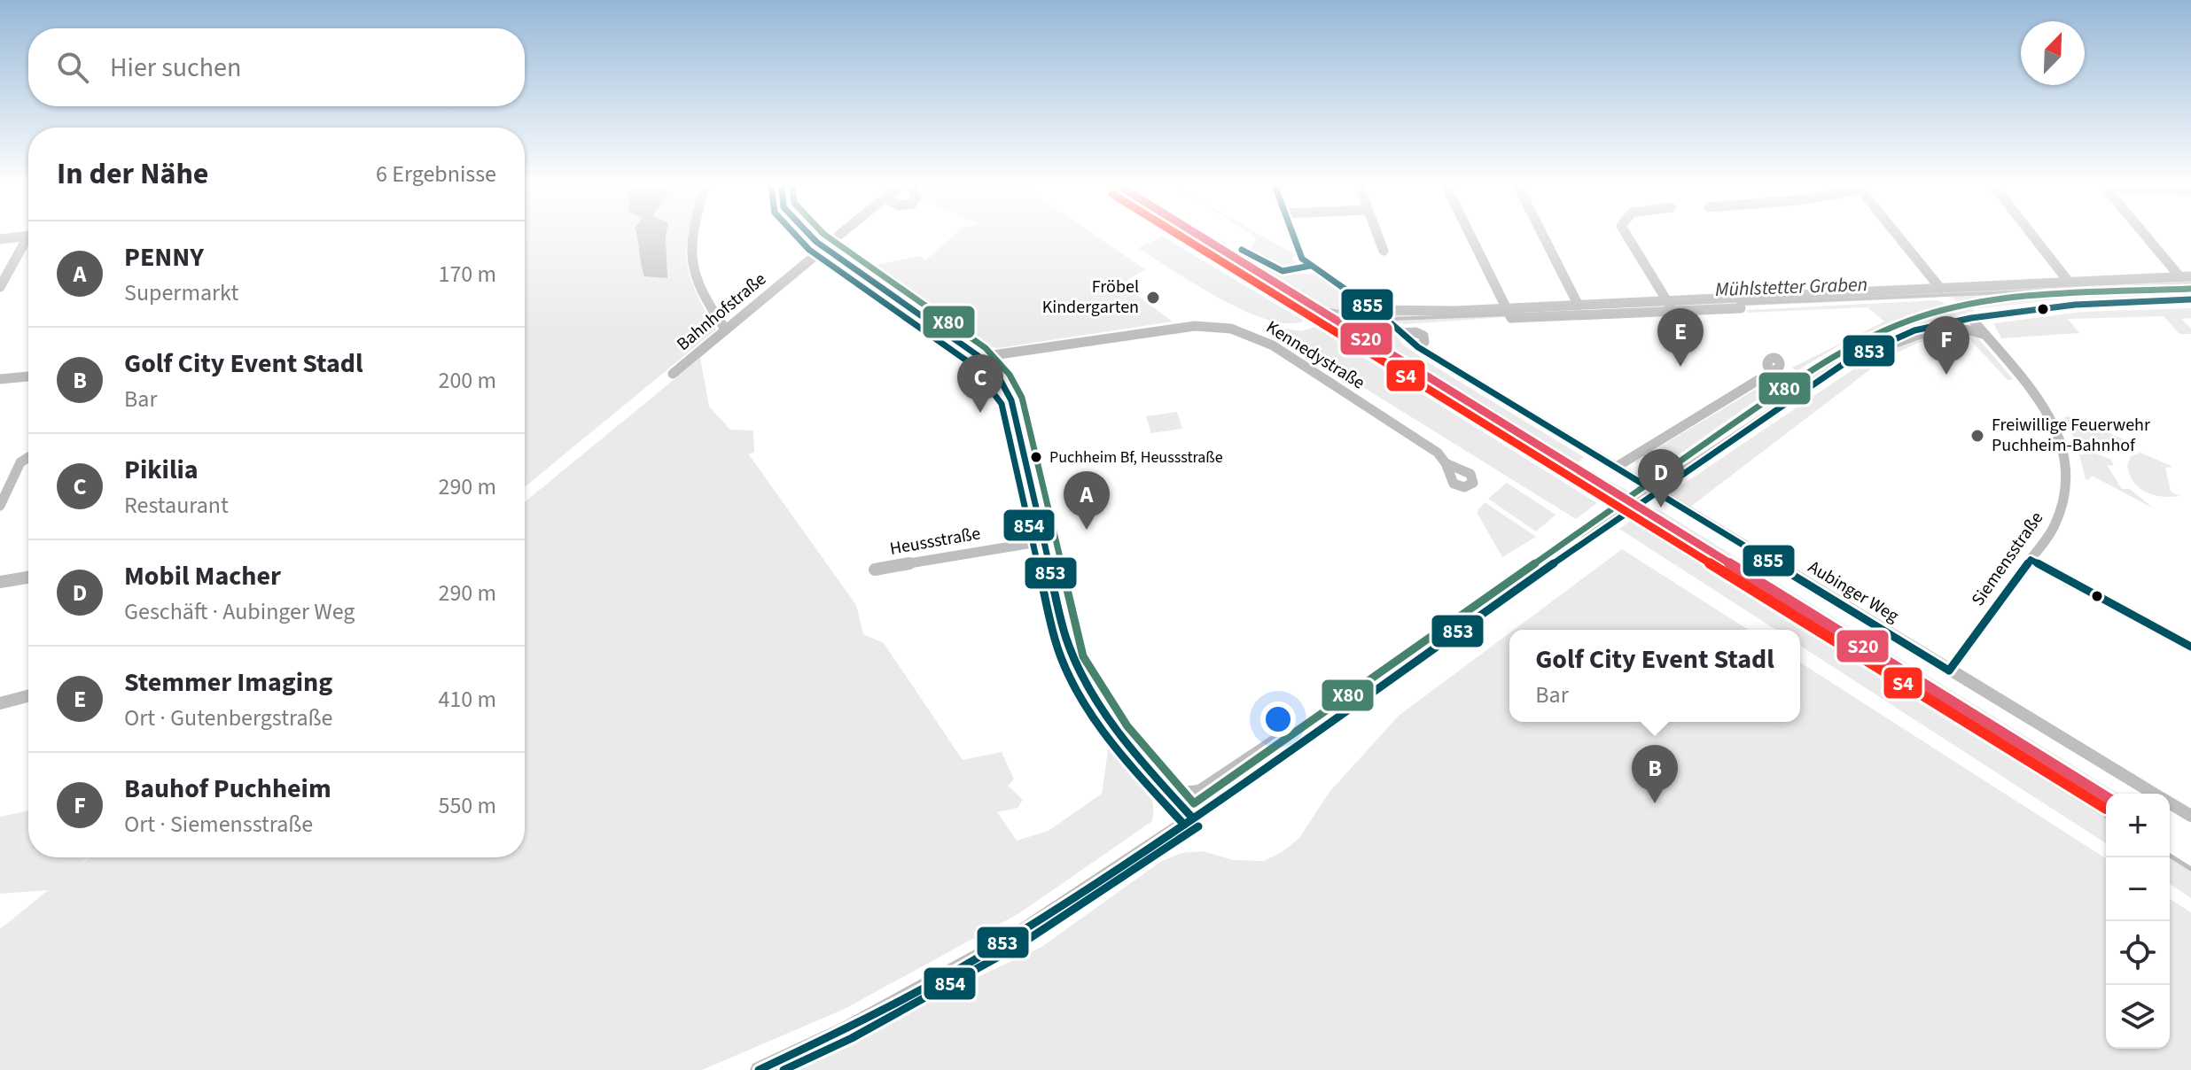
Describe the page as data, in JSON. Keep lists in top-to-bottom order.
{
  "streets": {
    "street": [
      "Bahnhofstraße",
      "Kennedystraße",
      "Heussstraße",
      "Siemensstraße",
      "Aubinger Weg"
    ]
  },
  "crossings": [
    ["Siemensstraße", "Aubinger Weg"]
  ],
  "water": ["Mühlstetter Graben"],
  "places": ["Fröbel Kindergarten", "Freiwillige Feuerwehr Puchheim-Bahnhof", "Puchheim Bf, Heussstraße"],
  "lines": [
    "transit line S20",
    "transit line S4",
    "transit line 853",
    "transit line 854",
    "transit line X80",
    "transit line 855"
  ],
  "north": "top right",
  "page": {
    "search": "Hier suchen",
    "heading": ["In der Nähe", "6 Ergebnisse"],
    "list": [
      {
        "mark": "A",
        "name": "PENNY",
        "note": "Supermarkt",
        "value": "170 m"
      },
      {
        "mark": "B",
        "name": "Golf City Event Stadl",
        "note": "Bar",
        "value": "200 m"
      },
      {
        "mark": "C",
        "name": "Pikilia",
        "note": "Restaurant",
        "value": "290 m"
      },
      {
        "mark": "D",
        "name": "Mobil Macher",
        "note": "Geschäft · Aubinger Weg",
        "value": "290 m"
      },
      {
        "mark": "E",
        "name": "Stemmer Imaging",
        "note": "Ort · Gutenbergstraße",
        "value": "410 m"
      },
      {
        "mark": "F",
        "name": "Bauhof Puchheim",
        "note": "Ort · Siemensstraße",
        "value": "550 m"
      }
    ],
    "pins": [
      "E",
      "F",
      "C",
      "D",
      "A",
      "B"
    ],
    "popup": ["Golf City Event Stadl", "Bar"],
    "map_buttons": ["+", "−"]
  }
}
